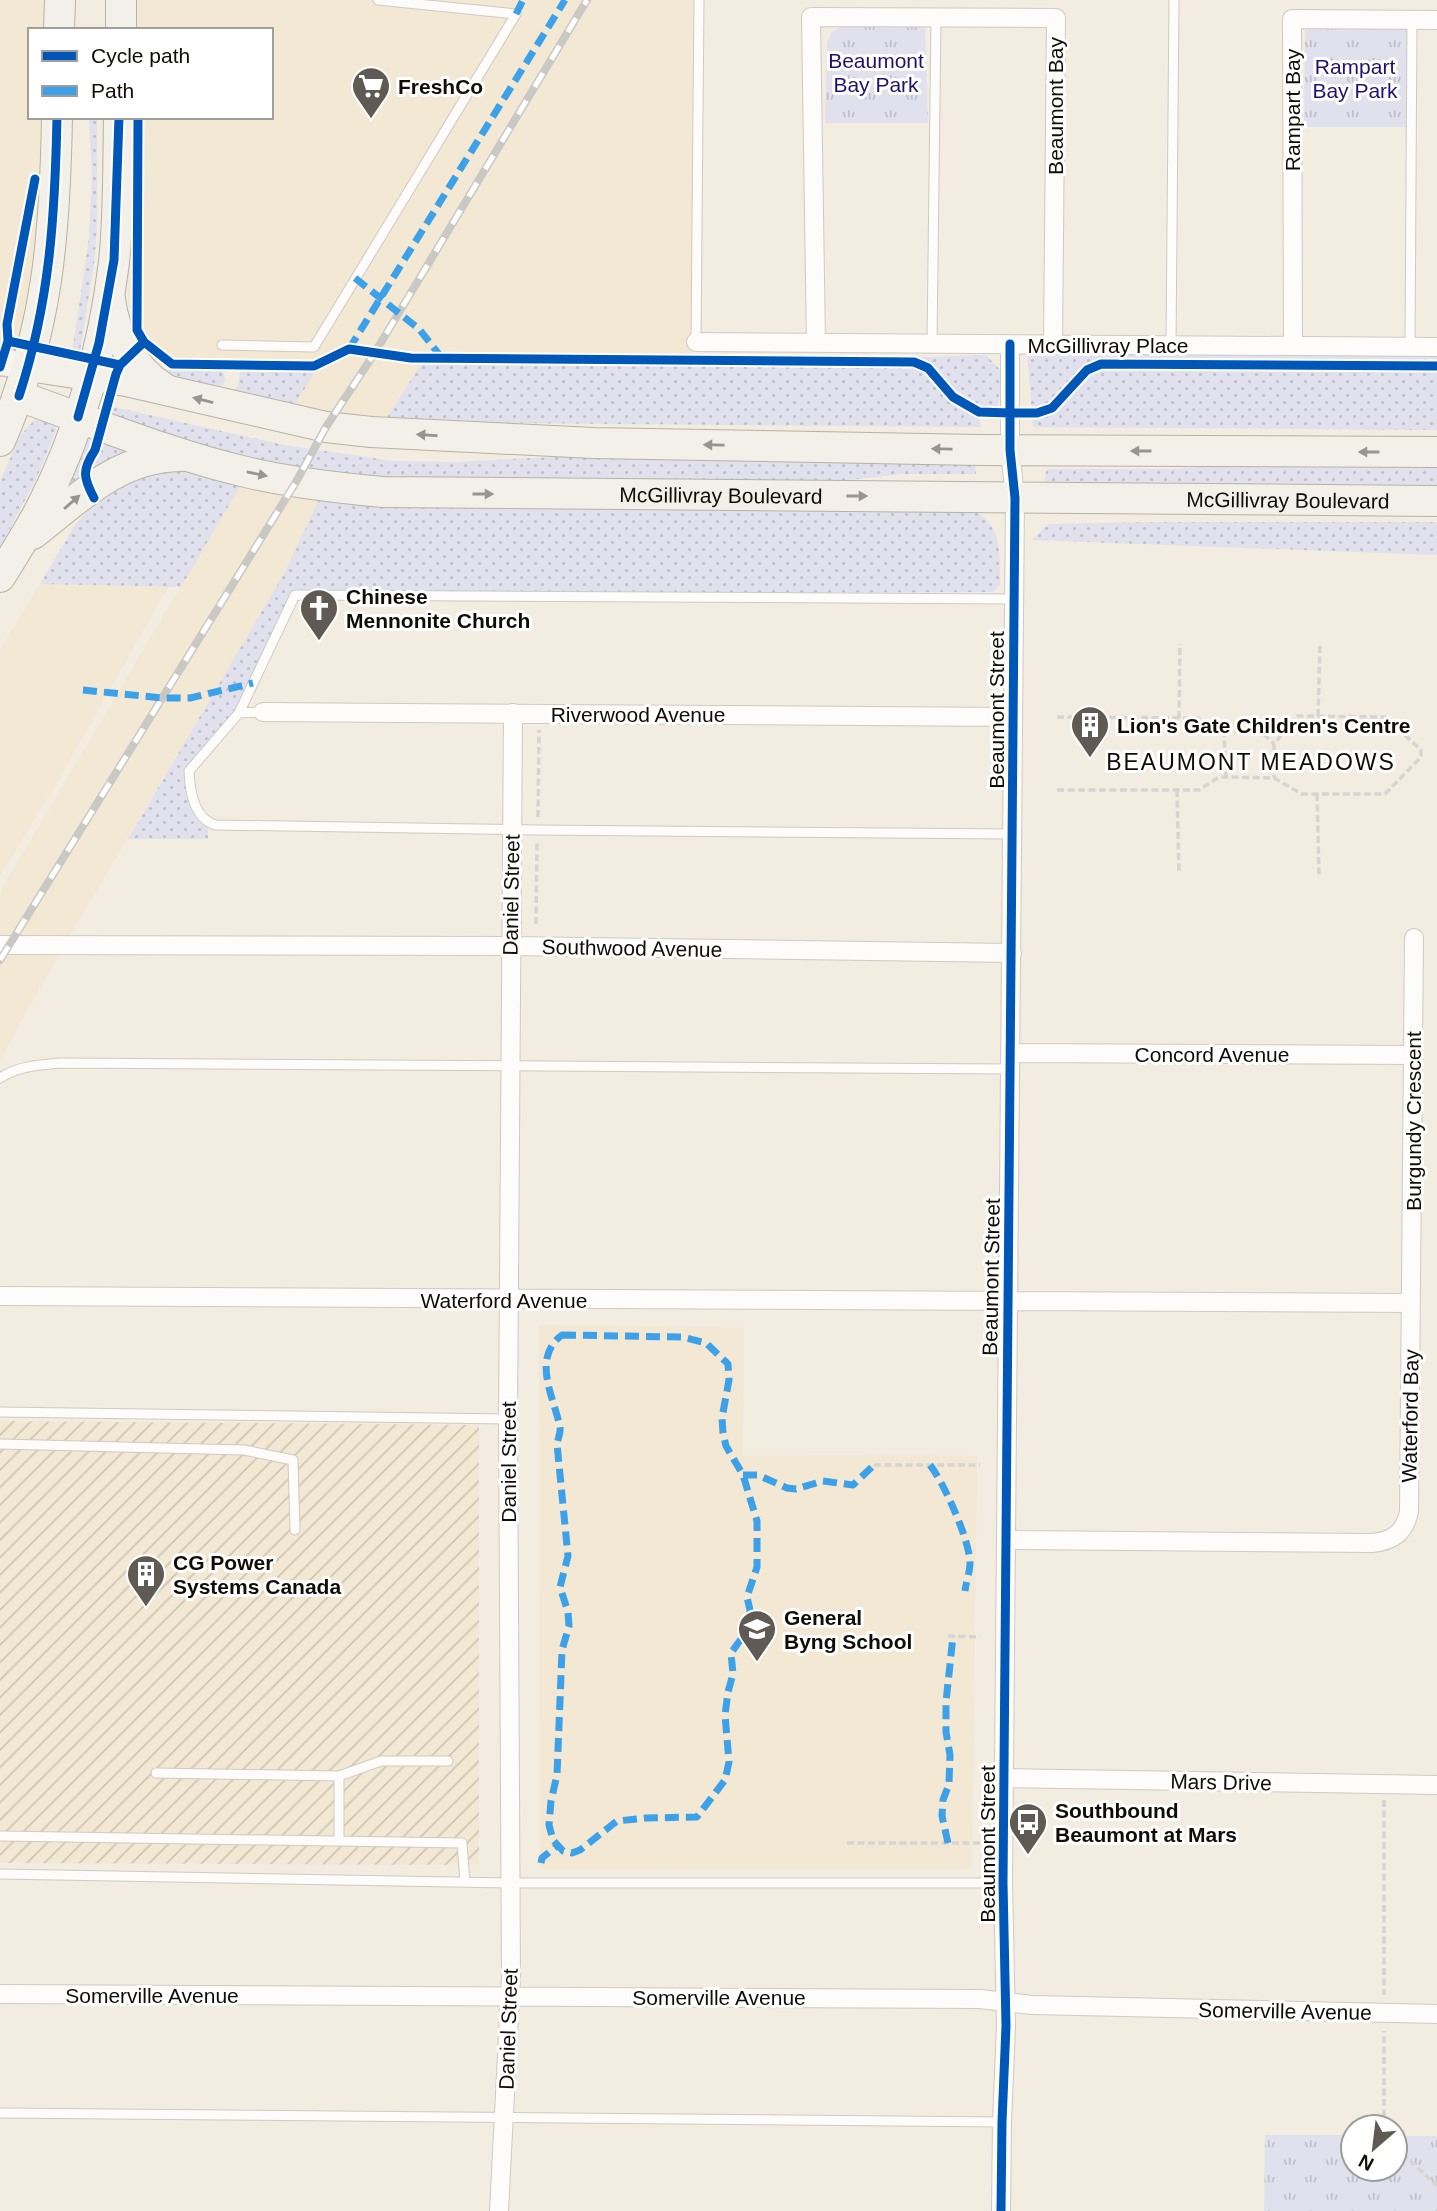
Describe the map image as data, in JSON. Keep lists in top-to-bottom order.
{
  "streets": {
    "main road": ["McGillivray Boulevard"],
    "street": [
      "Beaumont Bay",
      "Rampart Bay",
      "McGillivray Place",
      "Beaumont Street",
      "Riverwood Avenue",
      "Daniel Street",
      "Southwood Avenue",
      "Concord Avenue",
      "Burgundy Crescent",
      "Waterford Avenue",
      "Waterford Bay",
      "Mars Drive",
      "Somerville Avenue"
    ]
  },
  "crossings": [
    ["Beaumont Bay", "McGillivray Place"],
    ["Rampart Bay", "McGillivray Place"],
    ["McGillivray Place", "Beaumont Street"],
    ["McGillivray Boulevard", "Beaumont Street"],
    ["Beaumont Street", "Riverwood Avenue"],
    ["Beaumont Street", "Southwood Avenue"],
    ["Beaumont Street", "Concord Avenue"],
    ["Beaumont Street", "Waterford Avenue"],
    ["Beaumont Street", "Waterford Bay"],
    ["Beaumont Street", "Mars Drive"],
    ["Beaumont Street", "Somerville Avenue"],
    ["Riverwood Avenue", "Daniel Street"],
    ["Daniel Street", "Southwood Avenue"],
    ["Daniel Street", "Waterford Avenue"],
    ["Daniel Street", "Somerville Avenue"],
    ["Concord Avenue", "Burgundy Crescent"],
    ["Burgundy Crescent", "Waterford Bay"]
  ],
  "districts": ["BEAUMONT MEADOWS"],
  "parks": ["Beaumont Bay Park", "Rampart Bay Park"],
  "places": {
    "supermarket": ["FreshCo"],
    "church": ["Chinese Mennonite Church"],
    "building": ["Lion's Gate Children's Centre", "CG Power Systems Canada"],
    "school or university": ["General Byng School"],
    "bus stop": ["Southbound Beaumont at Mars"]
  },
  "legend": ["Cycle path", "Path"],
  "north": "bottom left"
}
